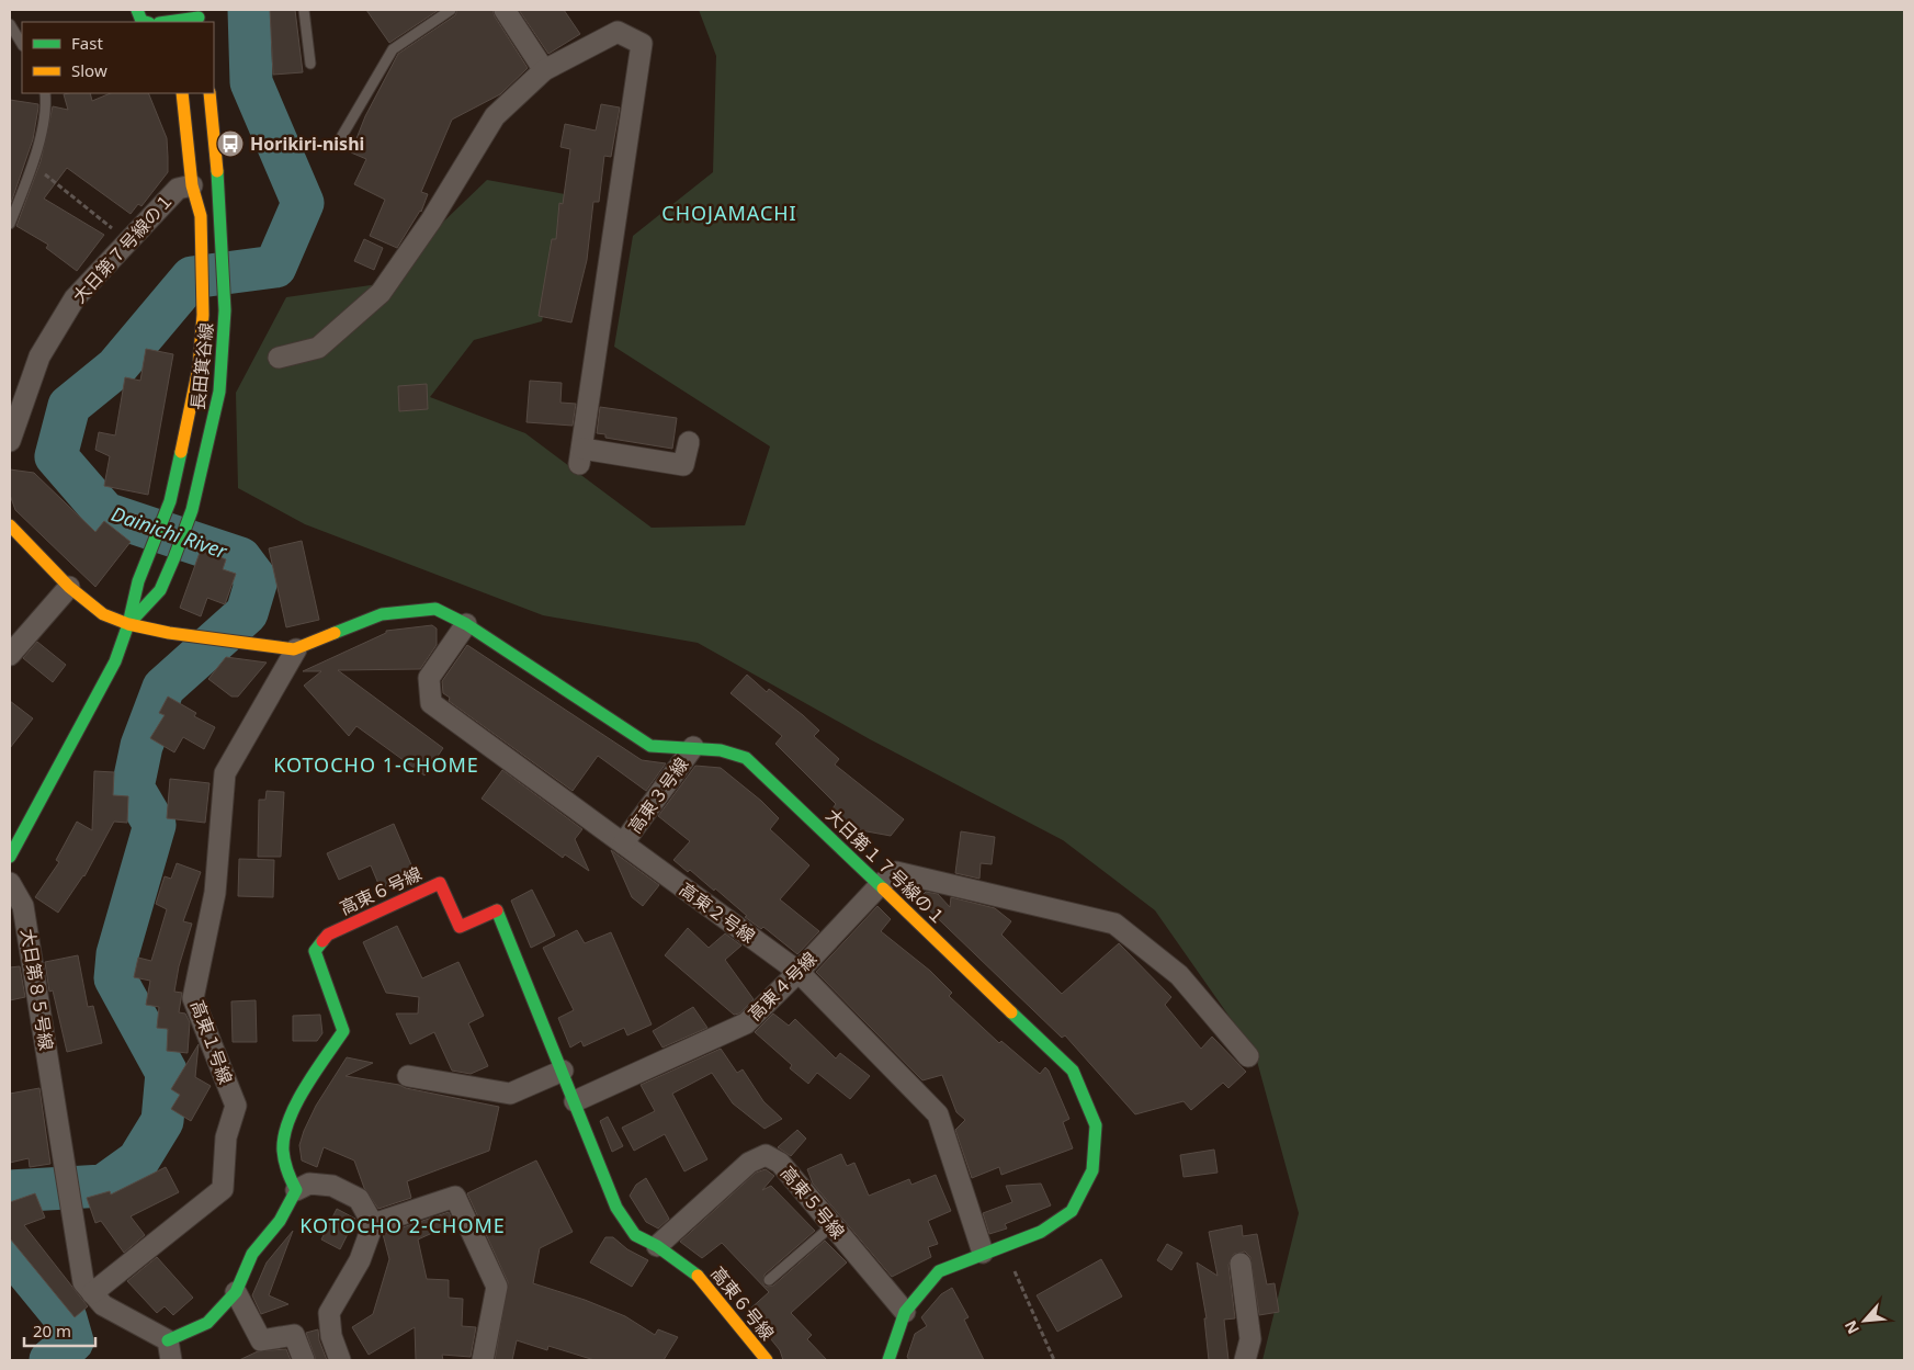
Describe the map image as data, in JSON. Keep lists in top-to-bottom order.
{
  "streets": {
    "street": [
      "大日第７号線の１",
      "長田箕谷線",
      "高東３号線",
      "大日第１７号線の１",
      "高東６号線",
      "高東２号線",
      "高東４号線",
      "大日第８５号線",
      "高東１号線",
      "高東５号線"
    ]
  },
  "crossings": [
    ["大日第７号線の１", "長田箕谷線"],
    ["高東３号線", "大日第１７号線の１"],
    ["高東３号線", "高東２号線"],
    ["大日第１７号線の１", "高東２号線"],
    ["大日第１７号線の１", "高東４号線"],
    ["大日第１７号線の１", "高東１号線"],
    ["大日第１７号線の１", "高東５号線"],
    ["高東６号線", "高東４号線"],
    ["高東６号線", "高東５号線"],
    ["高東２号線", "高東４号線"],
    ["大日第８５号線", "高東１号線"]
  ],
  "districts": ["CHOJAMACHI", "KOTOCHO 1-CHOME", "KOTOCHO 2-CHOME"],
  "water": ["Dainichi River"],
  "places": {
    "bus stop": ["Horikiri-nishi"]
  },
  "legend": ["Fast", "Slow"],
  "scale_bar": "20 m",
  "north": "bottom left"
}
